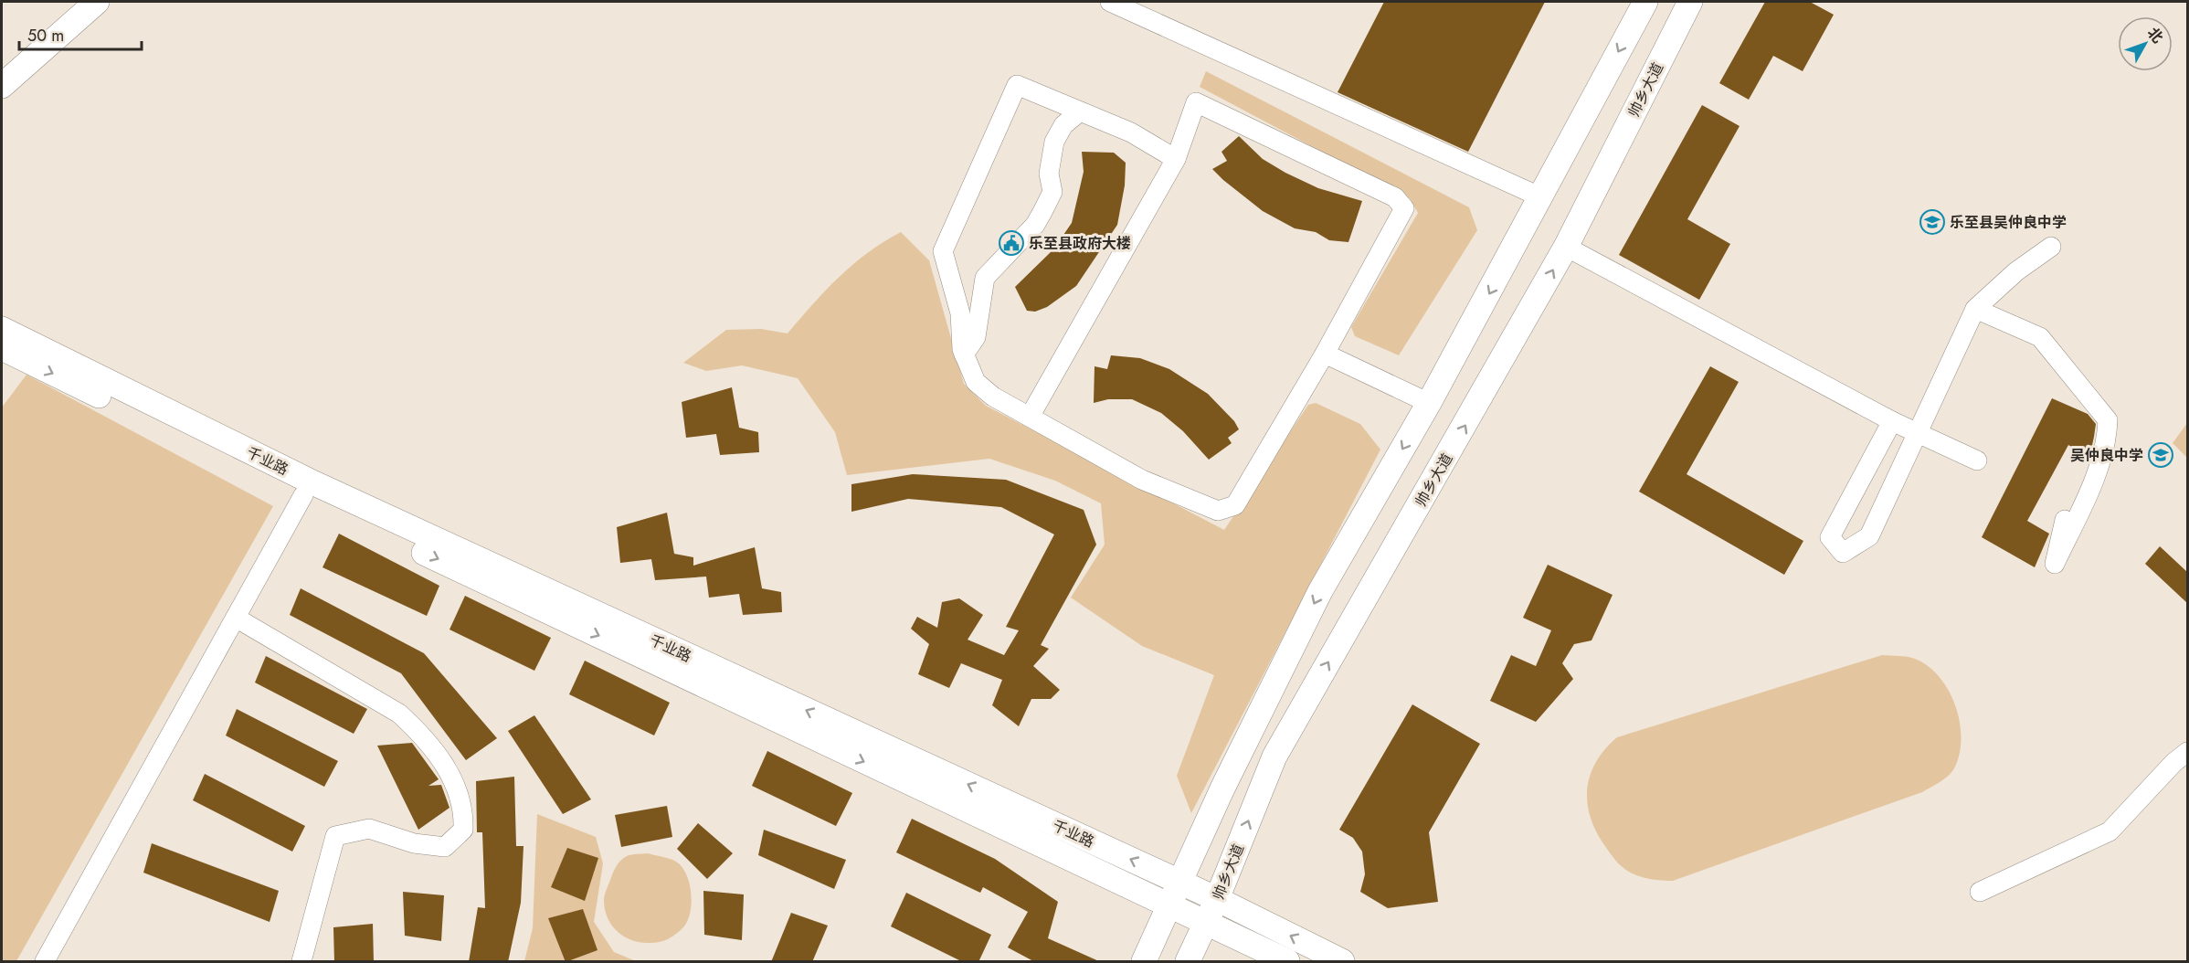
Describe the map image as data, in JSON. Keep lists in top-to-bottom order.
{
  "streets": {
    "main road": ["帅乡大道", "千业路"]
  },
  "crossings": [
    ["帅乡大道", "千业路"]
  ],
  "places": {
    "school or university": ["乐至县吴仲良中学", "吴仲良中学"],
    "public building": ["乐至县政府大楼"]
  },
  "scale_bar": "50 m",
  "north": "top right"
}
